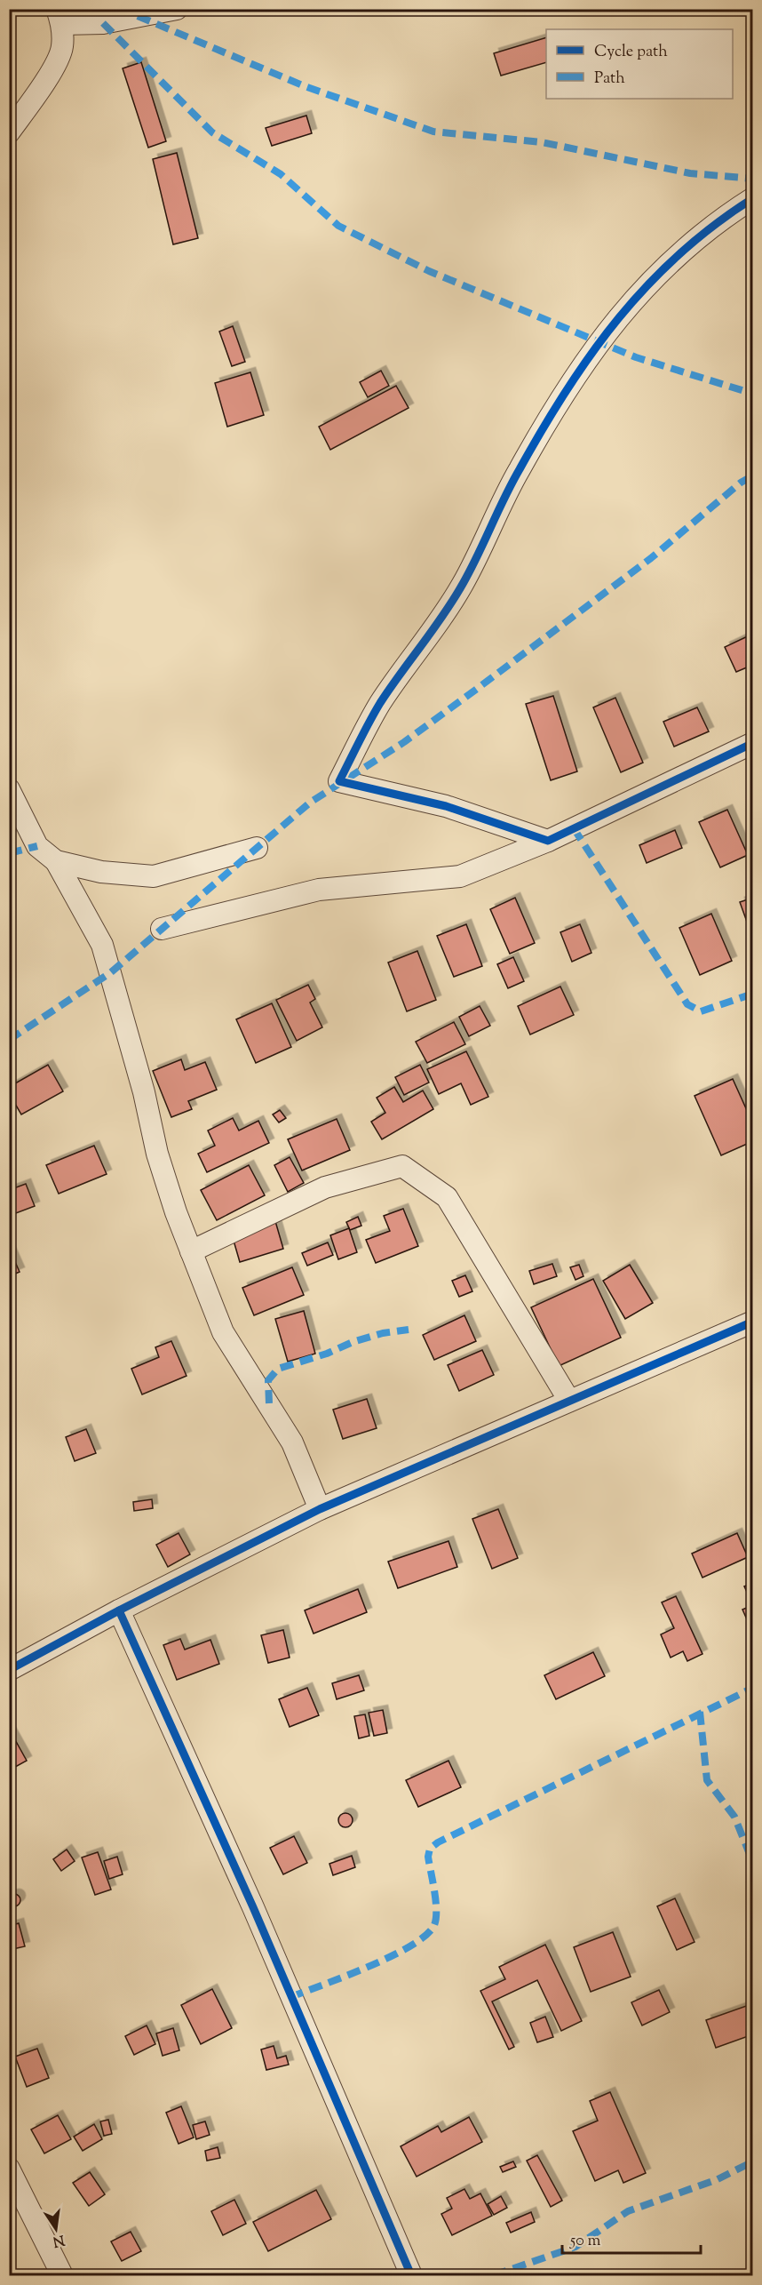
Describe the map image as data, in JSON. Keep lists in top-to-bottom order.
{
  "legend": ["Cycle path", "Path"],
  "scale_bar": "50 m",
  "north": "bottom"
}
